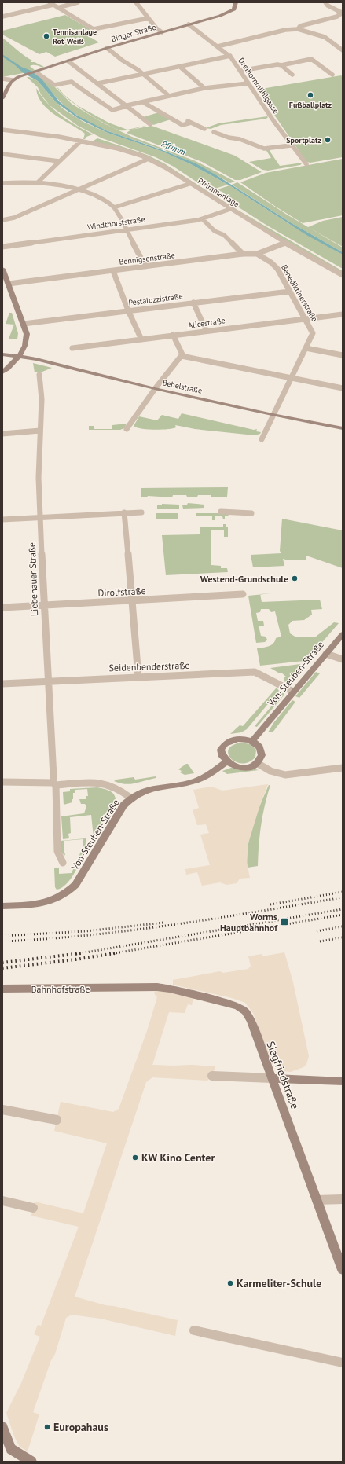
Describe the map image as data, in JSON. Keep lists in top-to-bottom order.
{
  "streets": {
    "street": [
      "Binger Straße",
      "Dreihornmühlgasse",
      "Pfrimmanlage",
      "Windthorststraße",
      "Bennigsenstraße",
      "Benediktinerstraße",
      "Pestalozzistraße",
      "Alicestraße",
      "Bebelstraße",
      "Liebenauer Straße",
      "Dirolfstraße",
      "Seidenbenderstraße",
      "Von-Steuben-Straße",
      "Bahnhofstraße",
      "Siegfriedstraße"
    ]
  },
  "crossings": [
    ["Binger Straße", "Dreihornmühlgasse"],
    ["Pfrimmanlage", "Windthorststraße"],
    ["Pfrimmanlage", "Bennigsenstraße"],
    ["Bennigsenstraße", "Benediktinerstraße"],
    ["Benediktinerstraße", "Pestalozzistraße"],
    ["Benediktinerstraße", "Alicestraße"],
    ["Benediktinerstraße", "Bebelstraße"],
    ["Liebenauer Straße", "Dirolfstraße"],
    ["Liebenauer Straße", "Seidenbenderstraße"],
    ["Seidenbenderstraße", "Von-Steuben-Straße"],
    ["Bahnhofstraße", "Siegfriedstraße"]
  ],
  "water": ["Pfrimm"],
  "places": {
    "other": [
      "Tennisanlage Rot-Weiß",
      "Fußballplatz",
      "Sportplatz",
      "Westend-Grundschule",
      "KW Kino Center",
      "Karmeliter-Schule",
      "Europahaus"
    ],
    "transit": ["Worms Hauptbahnhof"]
  }
}
